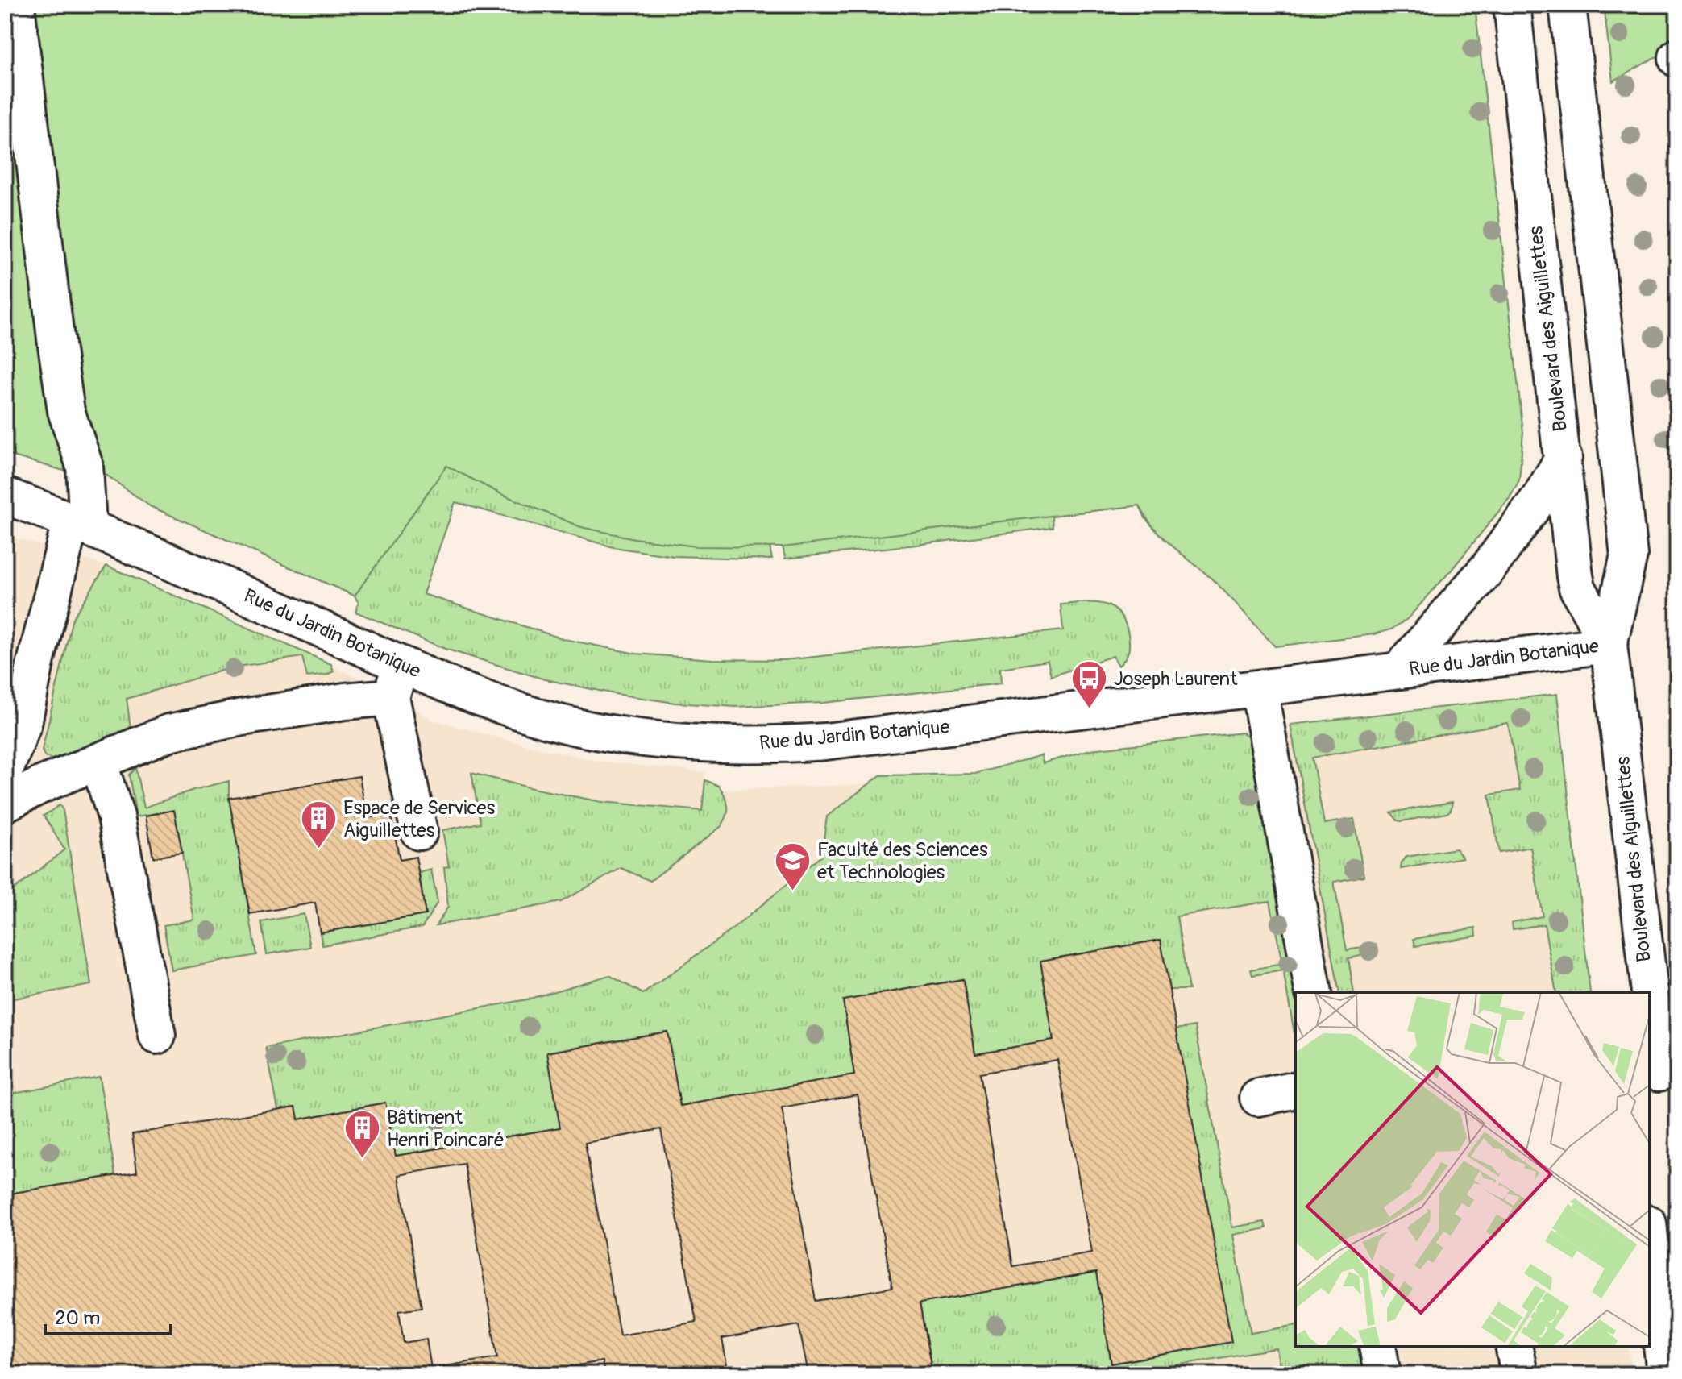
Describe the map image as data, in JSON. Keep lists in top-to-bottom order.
{
  "streets": {
    "street": ["Boulevard des Aiguillettes", "Rue du Jardin Botanique"]
  },
  "crossings": [
    ["Boulevard des Aiguillettes", "Rue du Jardin Botanique"]
  ],
  "places": {
    "bus stop": ["Joseph Laurent"],
    "building": ["Espace de Services Aiguillettes", "Bâtiment Henri Poincaré"],
    "school or university": ["Faculté des Sciences et Technologies"]
  },
  "scale_bar": "20 m"
}
